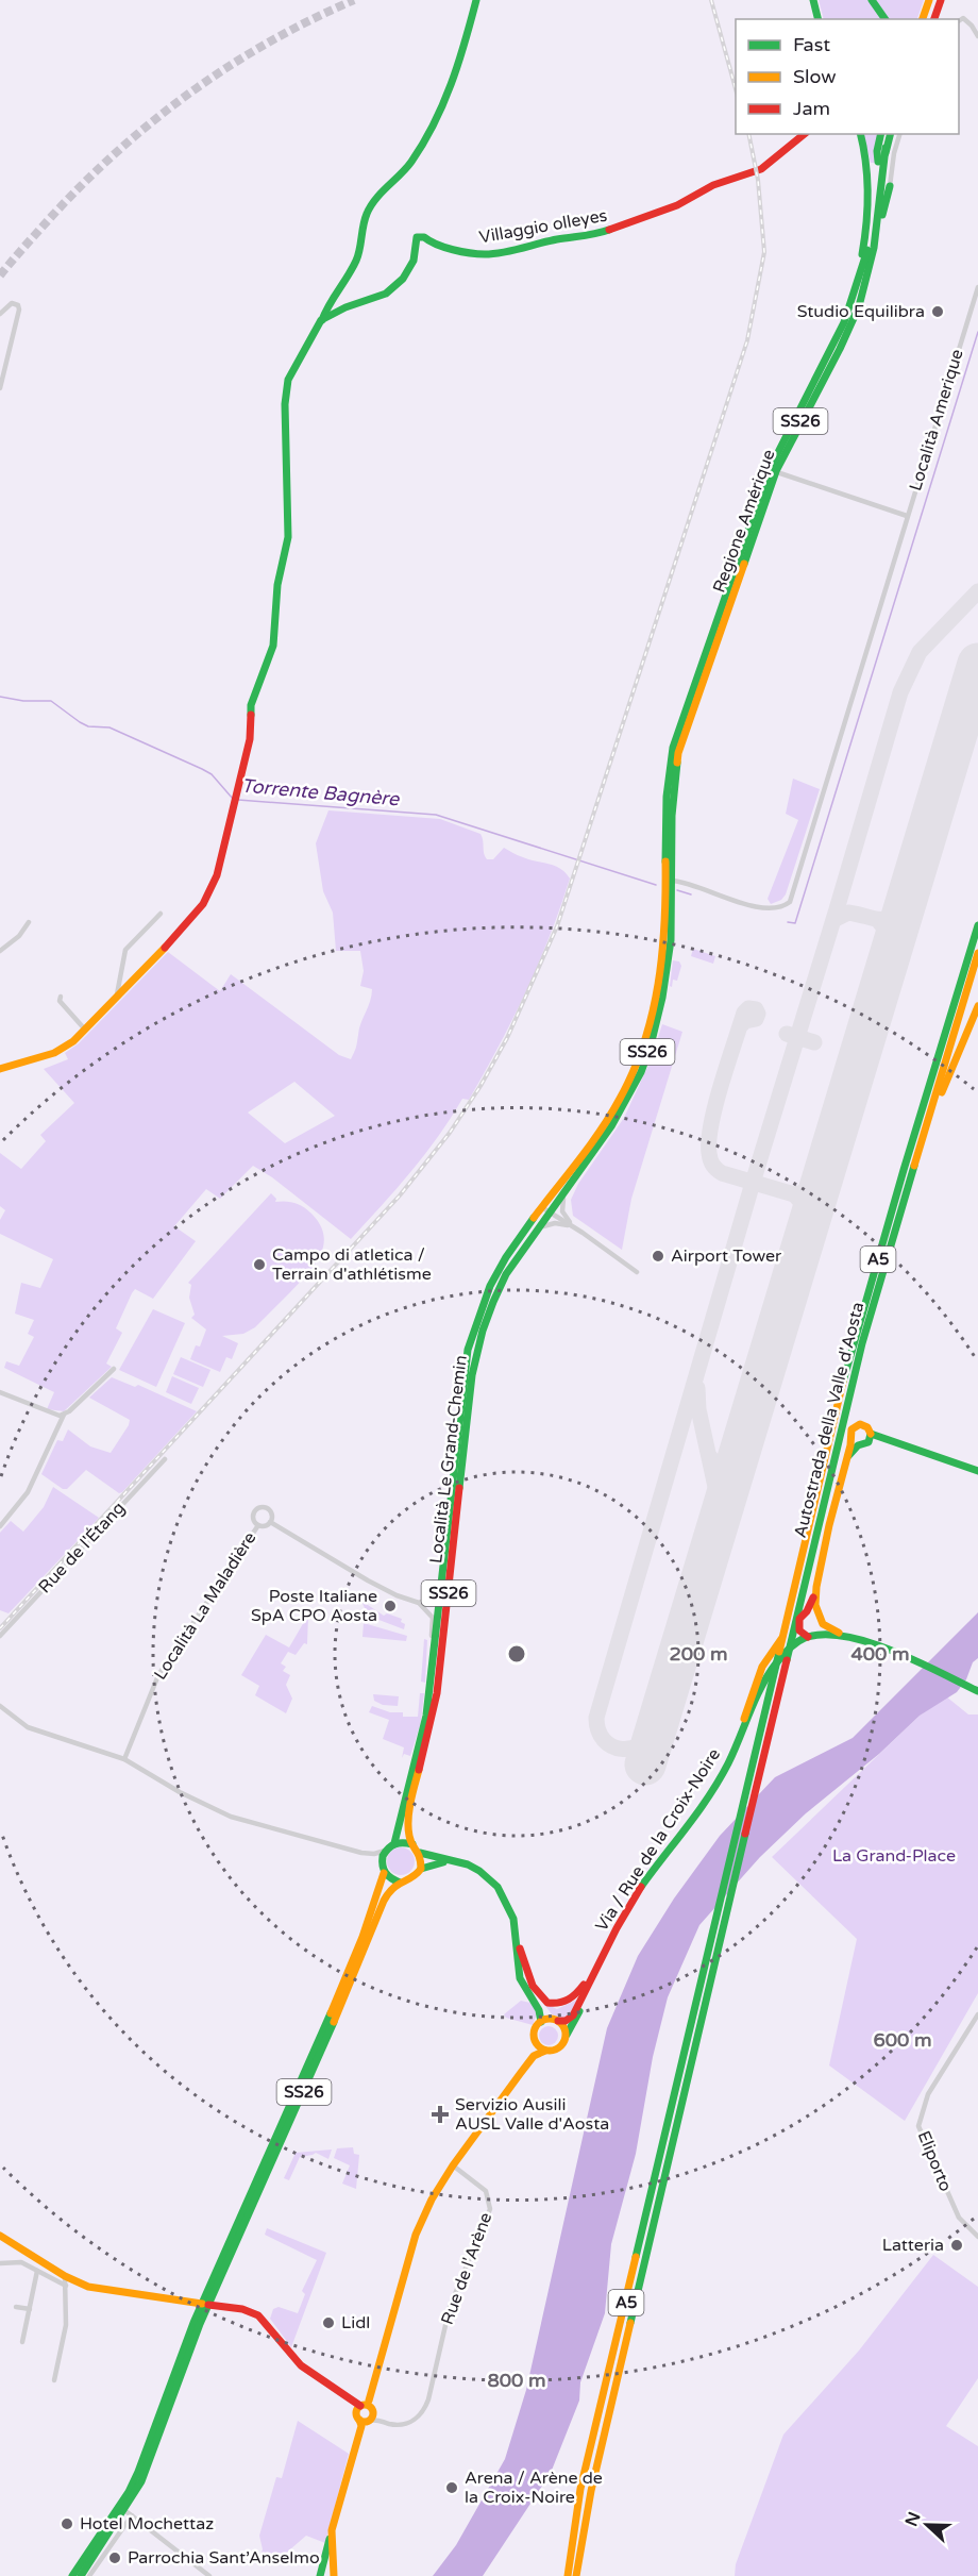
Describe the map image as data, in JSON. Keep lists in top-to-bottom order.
{
  "streets": {
    "main road": [
      "Villaggio olleyes",
      "SS26",
      "Regione Amérique",
      "A5",
      "Autostrada della Valle d'Aosta",
      "Località Le Grand-Chemin",
      "Via / Rue de la Croix-Noire"
    ],
    "street": [
      "Località Amerique",
      "Rue de l'Étang",
      "Località La Maladière",
      "Eliporto",
      "Rue de l'Arène"
    ]
  },
  "crossings": [
    ["Località Amerique", "Regione Amérique"],
    ["SS26", "Località Le Grand-Chemin"],
    ["Regione Amérique", "Località Le Grand-Chemin"],
    ["A5", "Autostrada della Valle d'Aosta"]
  ],
  "water": ["Torrente Bagnère"],
  "parks": ["La Grand-Place"],
  "places": {
    "other": [
      "Studio Equilibra",
      "Airport Tower",
      "Campo di atletica / Terrain d'athlétisme",
      "Poste Italiane SpA CPO Aosta",
      "Latteria",
      "Lidl",
      "Arena / Arène de la Croix-Noire",
      "Hotel Mochettaz",
      "Parrochia Sant’Anselmo"
    ],
    "health": ["Servizio Ausili AUSL Valle d'Aosta"]
  },
  "legend": ["Fast", "Slow", "Jam"],
  "north": "left",
  "rings": [
    "200 m",
    "400 m",
    "600 m",
    "800 m"
  ]
}
